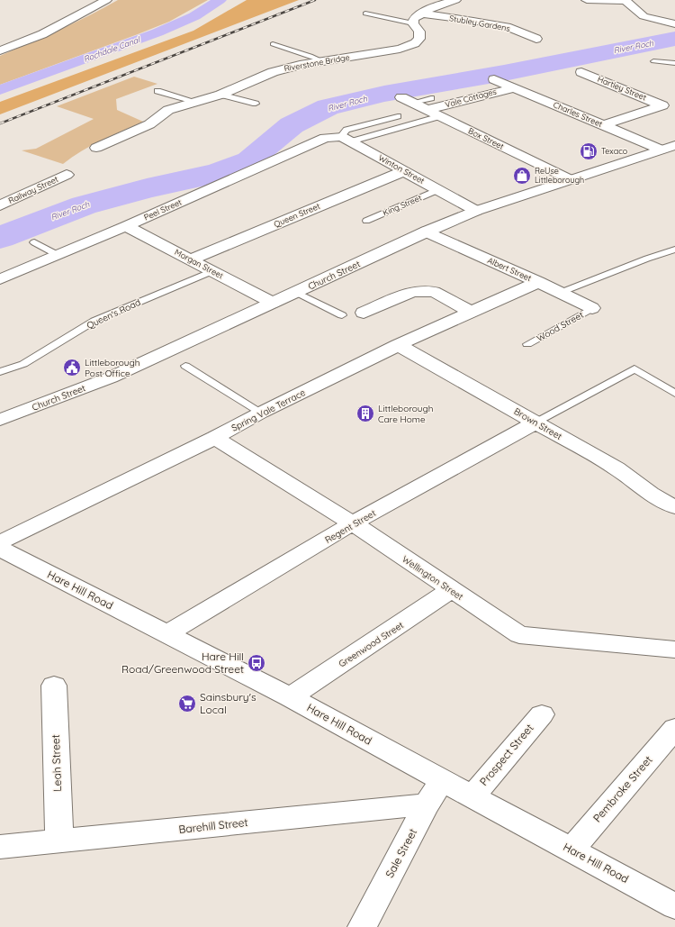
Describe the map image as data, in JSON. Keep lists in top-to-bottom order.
{
  "streets": {
    "main road": [
      "Stubley Gardens",
      "Riverstone Bridge",
      "Hartley Street",
      "Vale Cottages",
      "Charles Street",
      "Box Street",
      "Winton Street",
      "Railway Street",
      "Peel Street",
      "Queen Street",
      "Morgan Street",
      "Albert Street",
      "Church Street",
      "Spring Vale Terrace",
      "Brown Street",
      "Regent Street",
      "Wellington Street",
      "Hare Hill Road",
      "Greenwood Street",
      "Prospect Street",
      "Leah Street",
      "Pembroke Street",
      "Barehill Street",
      "Sale Street"
    ],
    "lane": ["King Street", "Queen's Road", "Wood Street"]
  },
  "crossings": [
    ["Hartley Street", "Charles Street"],
    ["Vale Cottages", "Charles Street"],
    ["Vale Cottages", "Box Street"],
    ["Charles Street", "Church Street"],
    ["Box Street", "Church Street"],
    ["Winton Street", "King Street"],
    ["Winton Street", "Peel Street"],
    ["Winton Street", "Queen Street"],
    ["Winton Street", "Church Street"],
    ["Peel Street", "Morgan Street"],
    ["Queen Street", "Morgan Street"],
    ["Morgan Street", "Church Street"],
    ["Morgan Street", "Queen's Road"],
    ["Albert Street", "Church Street"],
    ["Albert Street", "Wood Street"],
    ["Albert Street", "Spring Vale Terrace"],
    ["Spring Vale Terrace", "Brown Street"],
    ["Spring Vale Terrace", "Wellington Street"],
    ["Brown Street", "Regent Street"],
    ["Regent Street", "Wellington Street"],
    ["Regent Street", "Hare Hill Road"],
    ["Wellington Street", "Greenwood Street"],
    ["Hare Hill Road", "Greenwood Street"],
    ["Hare Hill Road", "Prospect Street"],
    ["Hare Hill Road", "Pembroke Street"],
    ["Hare Hill Road", "Sale Street"],
    ["Leah Street", "Barehill Street"],
    ["Barehill Street", "Sale Street"]
  ],
  "water": ["River Roch", "Rochdale Canal"],
  "places": {
    "fuel station": ["Texaco"],
    "shop": ["ReUse Littleborough"],
    "public building": ["Littleborough Post Office"],
    "building": ["Littleborough Care Home"],
    "bus stop": ["Hare Hill Road/Greenwood Street"],
    "supermarket": ["Sainsbury's Local"]
  }
}
